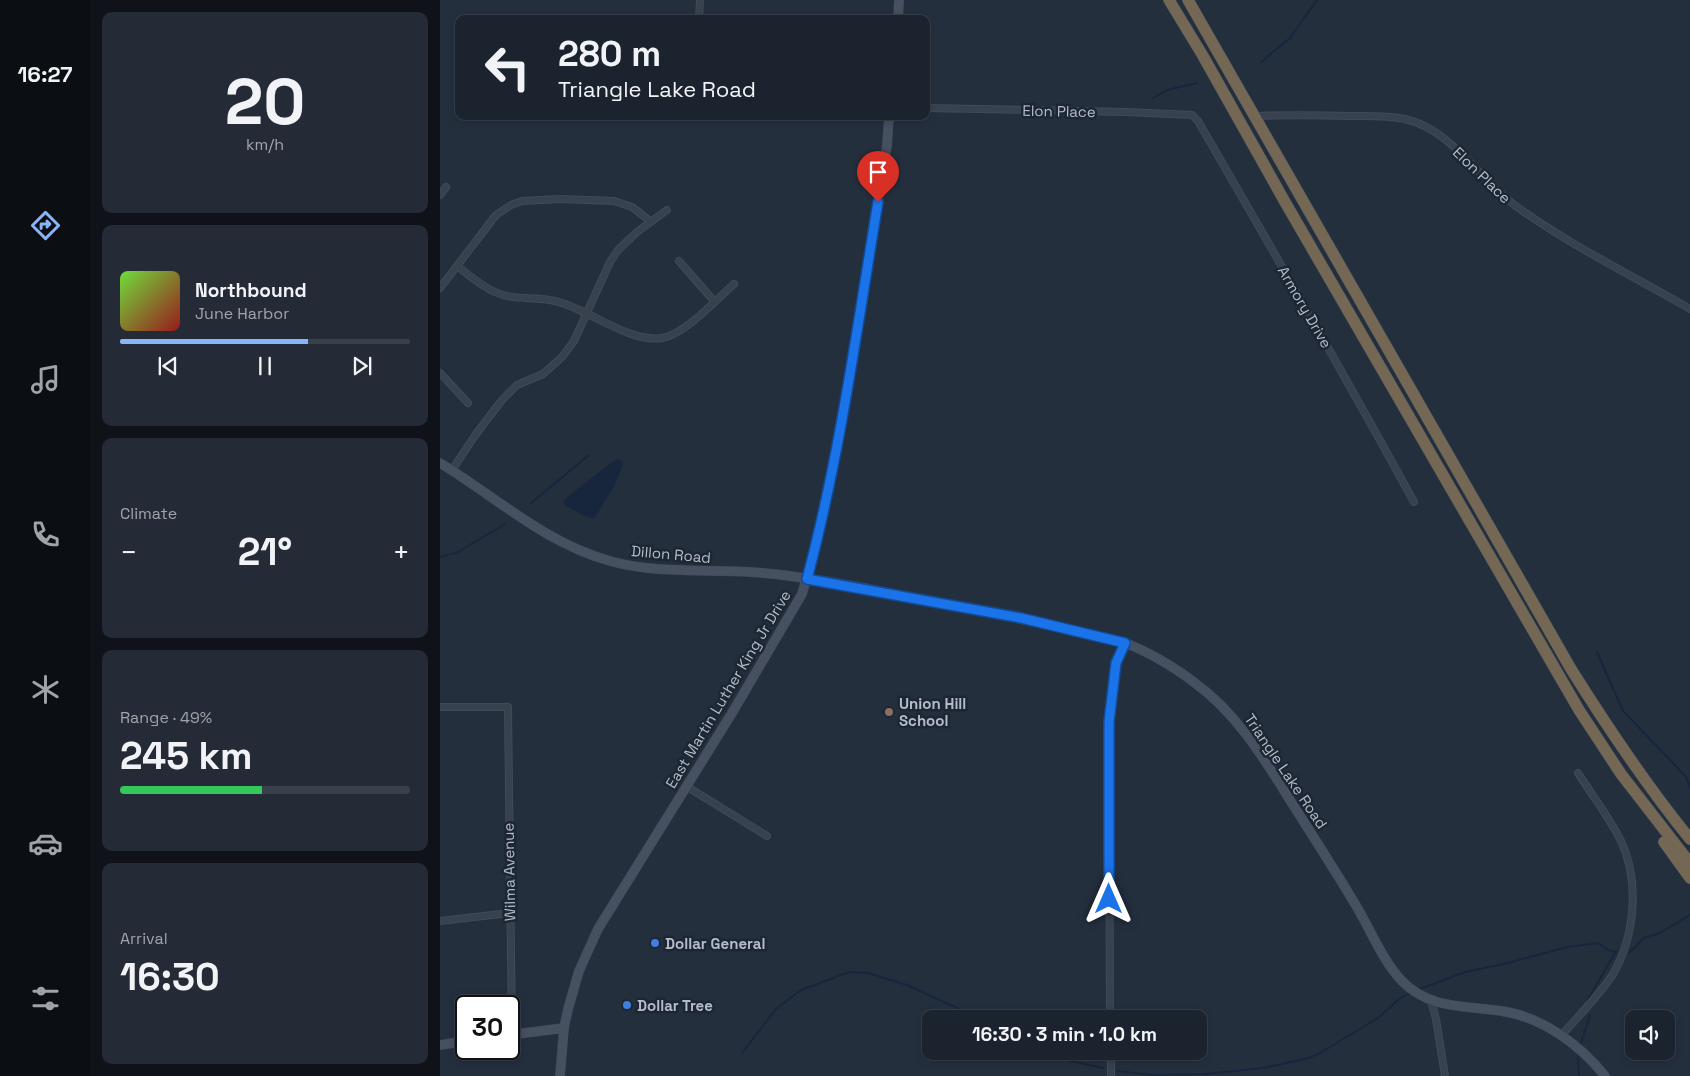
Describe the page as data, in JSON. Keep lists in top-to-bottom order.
{
  "streets": {
    "street": [
      "Elon Place",
      "Armory Drive",
      "Dillon Road",
      "East Martin Luther King Jr Drive",
      "Triangle Lake Road",
      "Wilma Avenue"
    ]
  },
  "crossings": [
    ["Elon Place", "Armory Drive"],
    ["Dillon Road", "East Martin Luther King Jr Drive"],
    ["Dillon Road", "Triangle Lake Road"],
    ["East Martin Luther King Jr Drive", "Triangle Lake Road"]
  ],
  "places": ["Union Hill School", "Dollar General", "Dollar Tree"],
  "page": {
    "tabs": "16:27",
    "tile": [
      ["20", "km/h"],
      "Climate",
      ["Range · 49%", "245 km"],
      ["Arrival", "16:30"]
    ],
    "turn": ["280 m", "Triangle Lake Road"],
    "song": ["Northbound", "June Harbor"],
    "heat": ["−", "21°", "+"],
    "limit": "30",
    "trip": "16:30 · 3 min · 1.0 km"
  }
}
